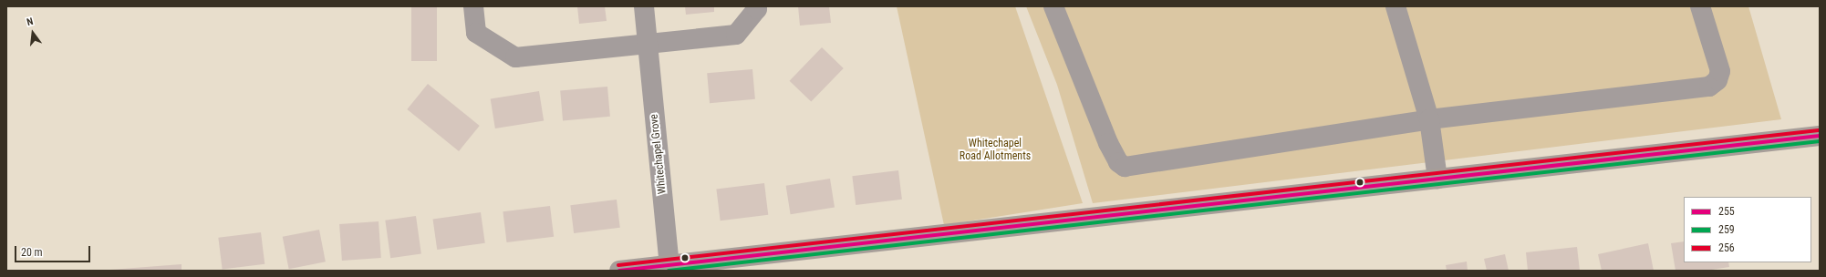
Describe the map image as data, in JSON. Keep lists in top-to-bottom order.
{
  "streets": {
    "street": ["Whitechapel Grove"]
  },
  "parks": ["Whitechapel Road Allotments"],
  "lines": ["transit line 256", "transit line 255", "transit line 259"],
  "legend": ["255", "259", "256"],
  "scale_bar": "20 m",
  "north": "top"
}
